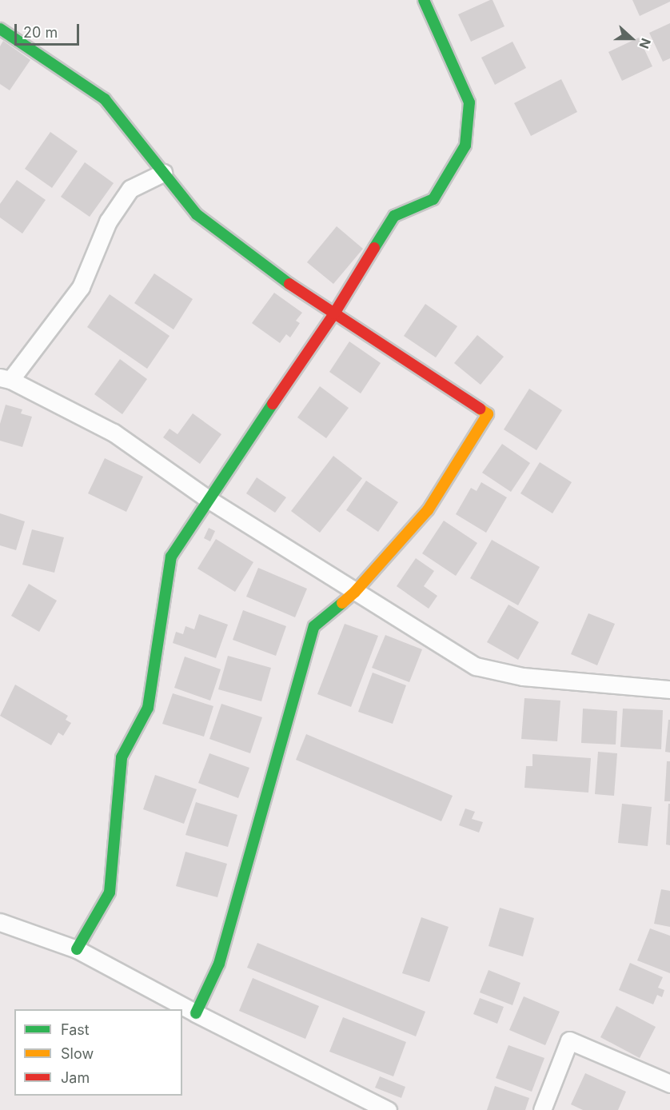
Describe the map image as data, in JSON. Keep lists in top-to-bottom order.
{
  "legend": ["Fast", "Slow", "Jam"],
  "scale_bar": "20 m",
  "north": "right"
}
